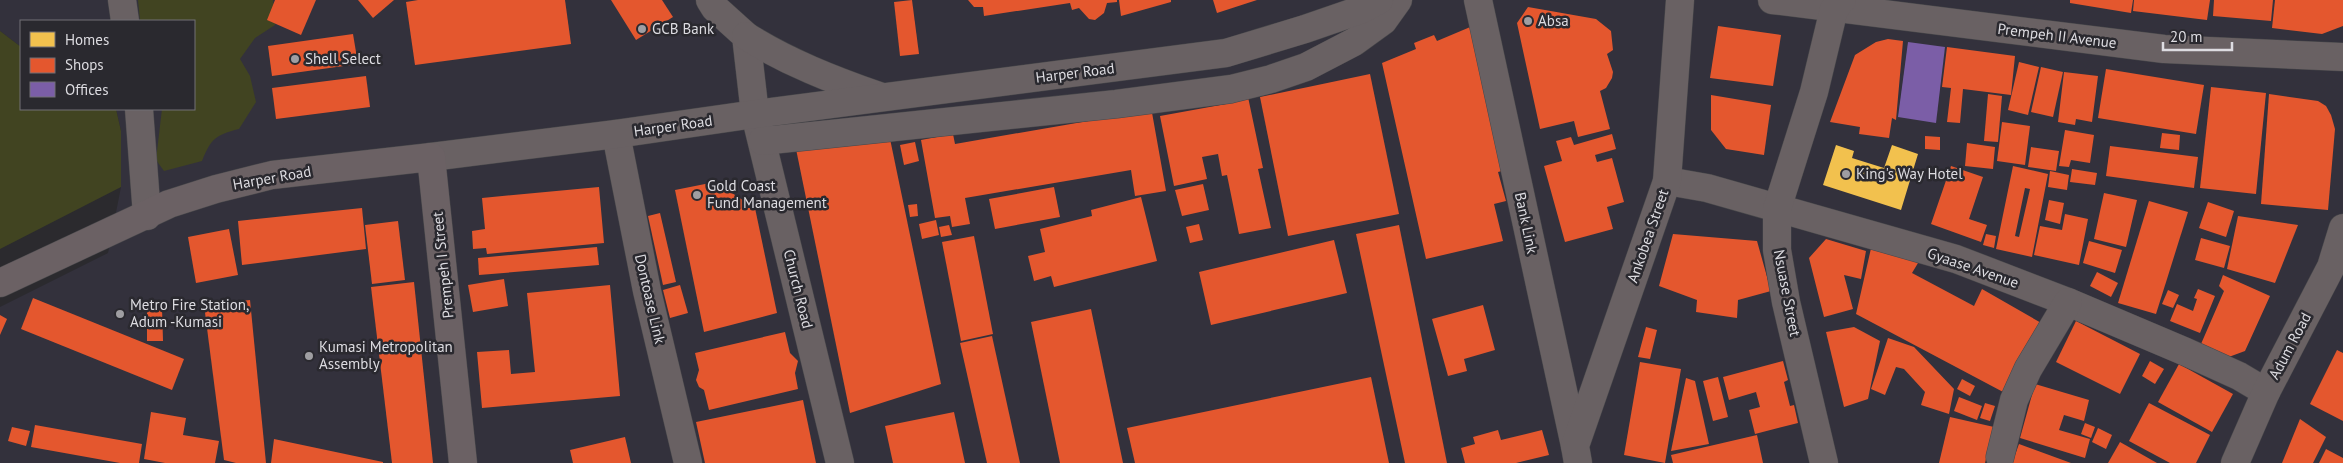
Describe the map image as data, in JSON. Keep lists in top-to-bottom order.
{
  "streets": {
    "main road": ["Harper Road", "Prempeh I Street"],
    "street": [
      "Prempeh II Avenue",
      "Bank Link",
      "Ankobea Street",
      "Gyaase Avenue",
      "Church Road",
      "Nsuase Street",
      "Dontoase Link",
      "Adum Road"
    ]
  },
  "crossings": [
    ["Prempeh II Avenue", "Nsuase Street"],
    ["Harper Road", "Prempeh I Street"],
    ["Harper Road", "Church Road"],
    ["Harper Road", "Dontoase Link"],
    ["Bank Link", "Ankobea Street"],
    ["Ankobea Street", "Gyaase Avenue"],
    ["Gyaase Avenue", "Nsuase Street"],
    ["Gyaase Avenue", "Adum Road"]
  ],
  "places": [
    "Absa",
    "GCB Bank",
    "Shell Select",
    "King's Way Hotel",
    "Gold Coast Fund Management",
    "Metro Fire Station, Adum -Kumasi",
    "Kumasi Metropolitan Assembly"
  ],
  "legend": ["Homes", "Shops", "Offices"],
  "scale_bar": "20 m"
}
